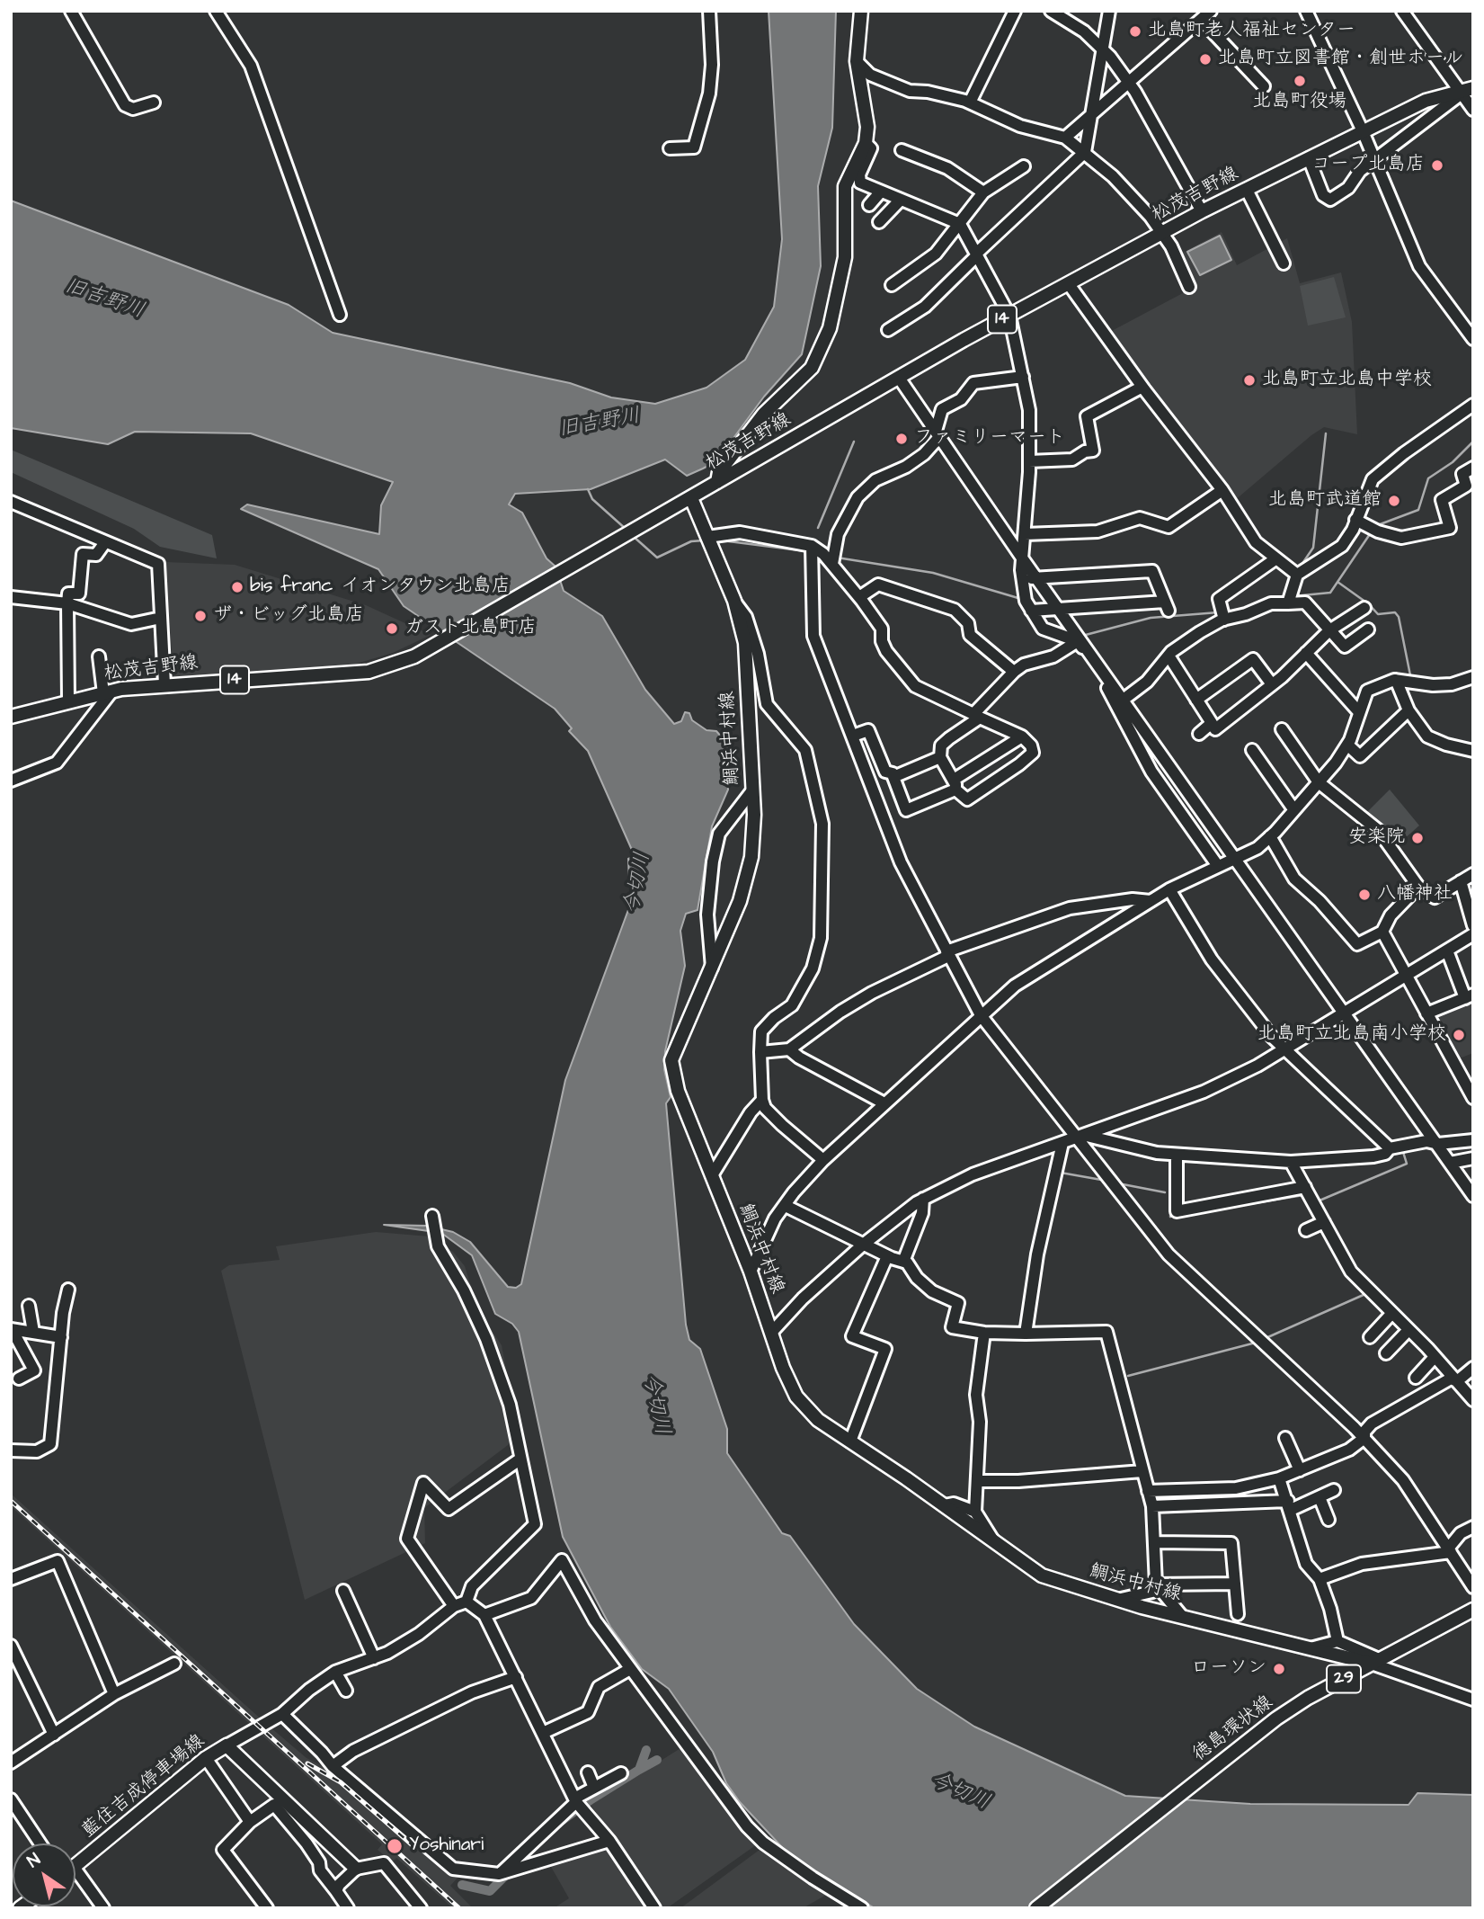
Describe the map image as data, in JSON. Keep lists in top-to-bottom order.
{
  "streets": {
    "main road": [
      "松茂吉野線",
      "14",
      "鯛浜中村線",
      "29",
      "徳島環状線",
      "藍住吉成停車場線"
    ]
  },
  "crossings": [
    ["松茂吉野線", "鯛浜中村線"],
    ["鯛浜中村線", "徳島環状線"]
  ],
  "water": ["旧吉野川", "今切川"],
  "places": [
    "北島町老人福祉センター",
    "北島町立図書館・創世ホール",
    "北島町役場",
    "コープ北島店",
    "北島町立北島中学校",
    "ファミリーマート",
    "北島町武道館",
    "bis franc イオンタウン北島店",
    "ザ・ビッグ北島店",
    "ガスト北島町店",
    "安楽院",
    "八幡神社",
    "北島町立北島南小学校",
    "ローソン",
    "Yoshinari"
  ],
  "north": "top left"
}
